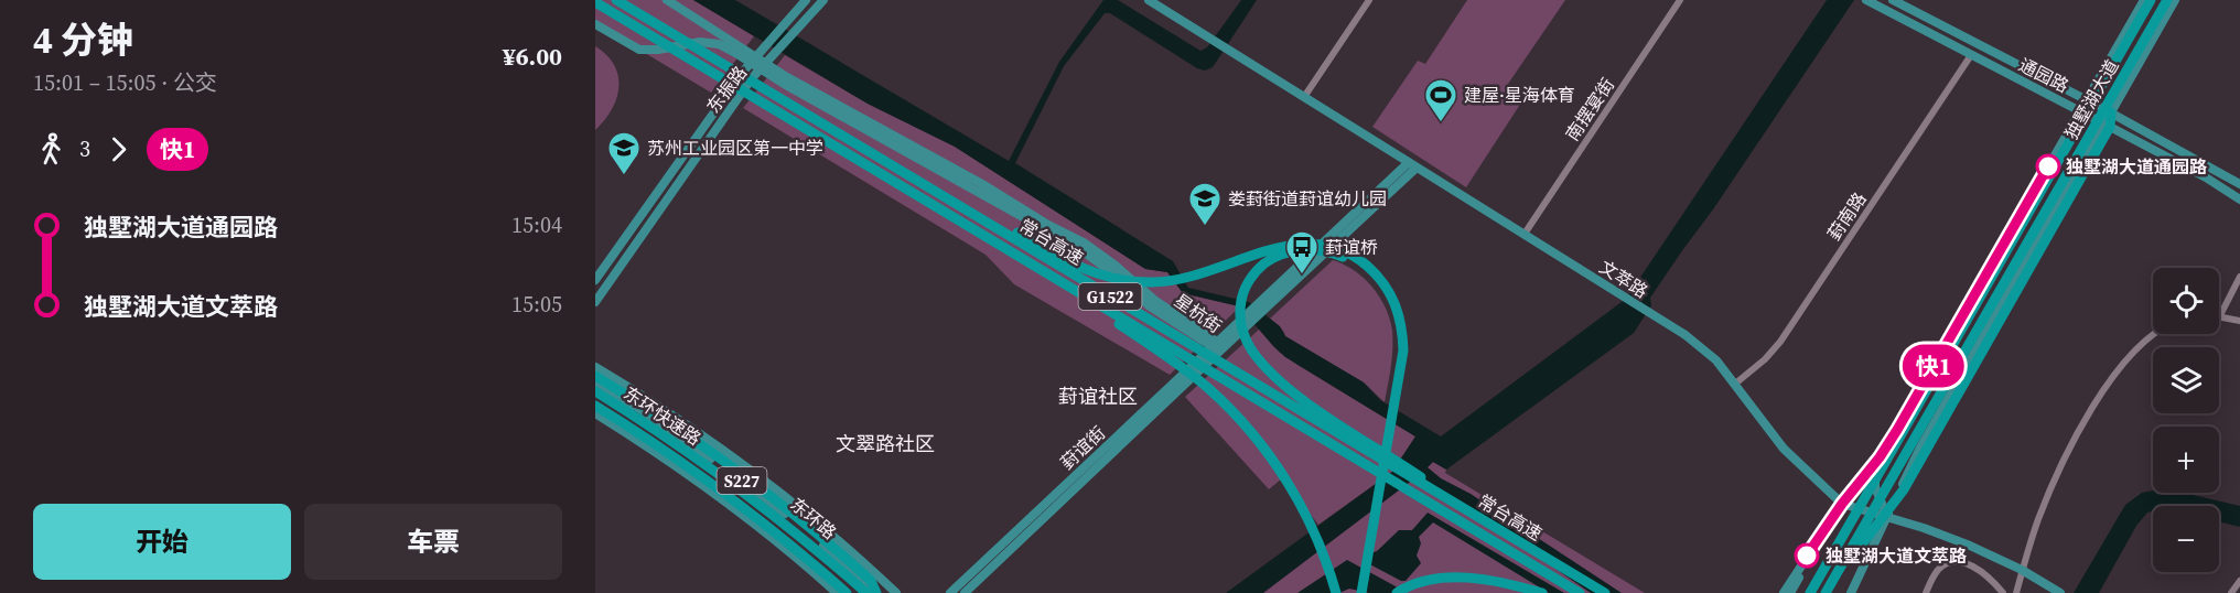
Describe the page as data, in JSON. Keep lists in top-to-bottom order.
{
  "streets": {
    "highway": [
      "独墅湖大道",
      "常台高速",
      "G1522",
      "东环快速路"
    ],
    "main road": [
      "通园路",
      "东振路",
      "文萃路",
      "星杭街",
      "葑谊街",
      "S227",
      "东环路"
    ],
    "street": ["南摆宴街", "葑南路"]
  },
  "crossings": [
    ["通园路", "葑南路"],
    ["东振路", "星杭街"],
    ["南摆宴街", "文萃路"],
    ["葑南路", "文萃路"],
    ["文萃路", "葑谊街"],
    ["星杭街", "葑谊街"]
  ],
  "districts": ["葑谊社区", "文翠路社区"],
  "places": {
    "sports": ["建屋·星海体育"],
    "other": ["独墅湖大道通园路", "独墅湖大道文萃路"],
    "school or university": ["苏州工业园区第一中学", "娄葑街道葑谊幼儿园"],
    "bus stop": ["葑谊桥"]
  },
  "lines": ["bus line 快1"],
  "page": {
    "heading": ["4 分钟", "15:01 – 15:05 · 公交", "¥6.00"],
    "on_map": "快1",
    "legs": ["3", "快1"],
    "list": [
      {
        "name": "独墅湖大道通园路",
        "value": "15:04"
      },
      {
        "name": "独墅湖大道文萃路",
        "value": "15:05"
      }
    ],
    "map_buttons": ["+", "−"],
    "buttons": ["开始", "车票"]
  }
}
